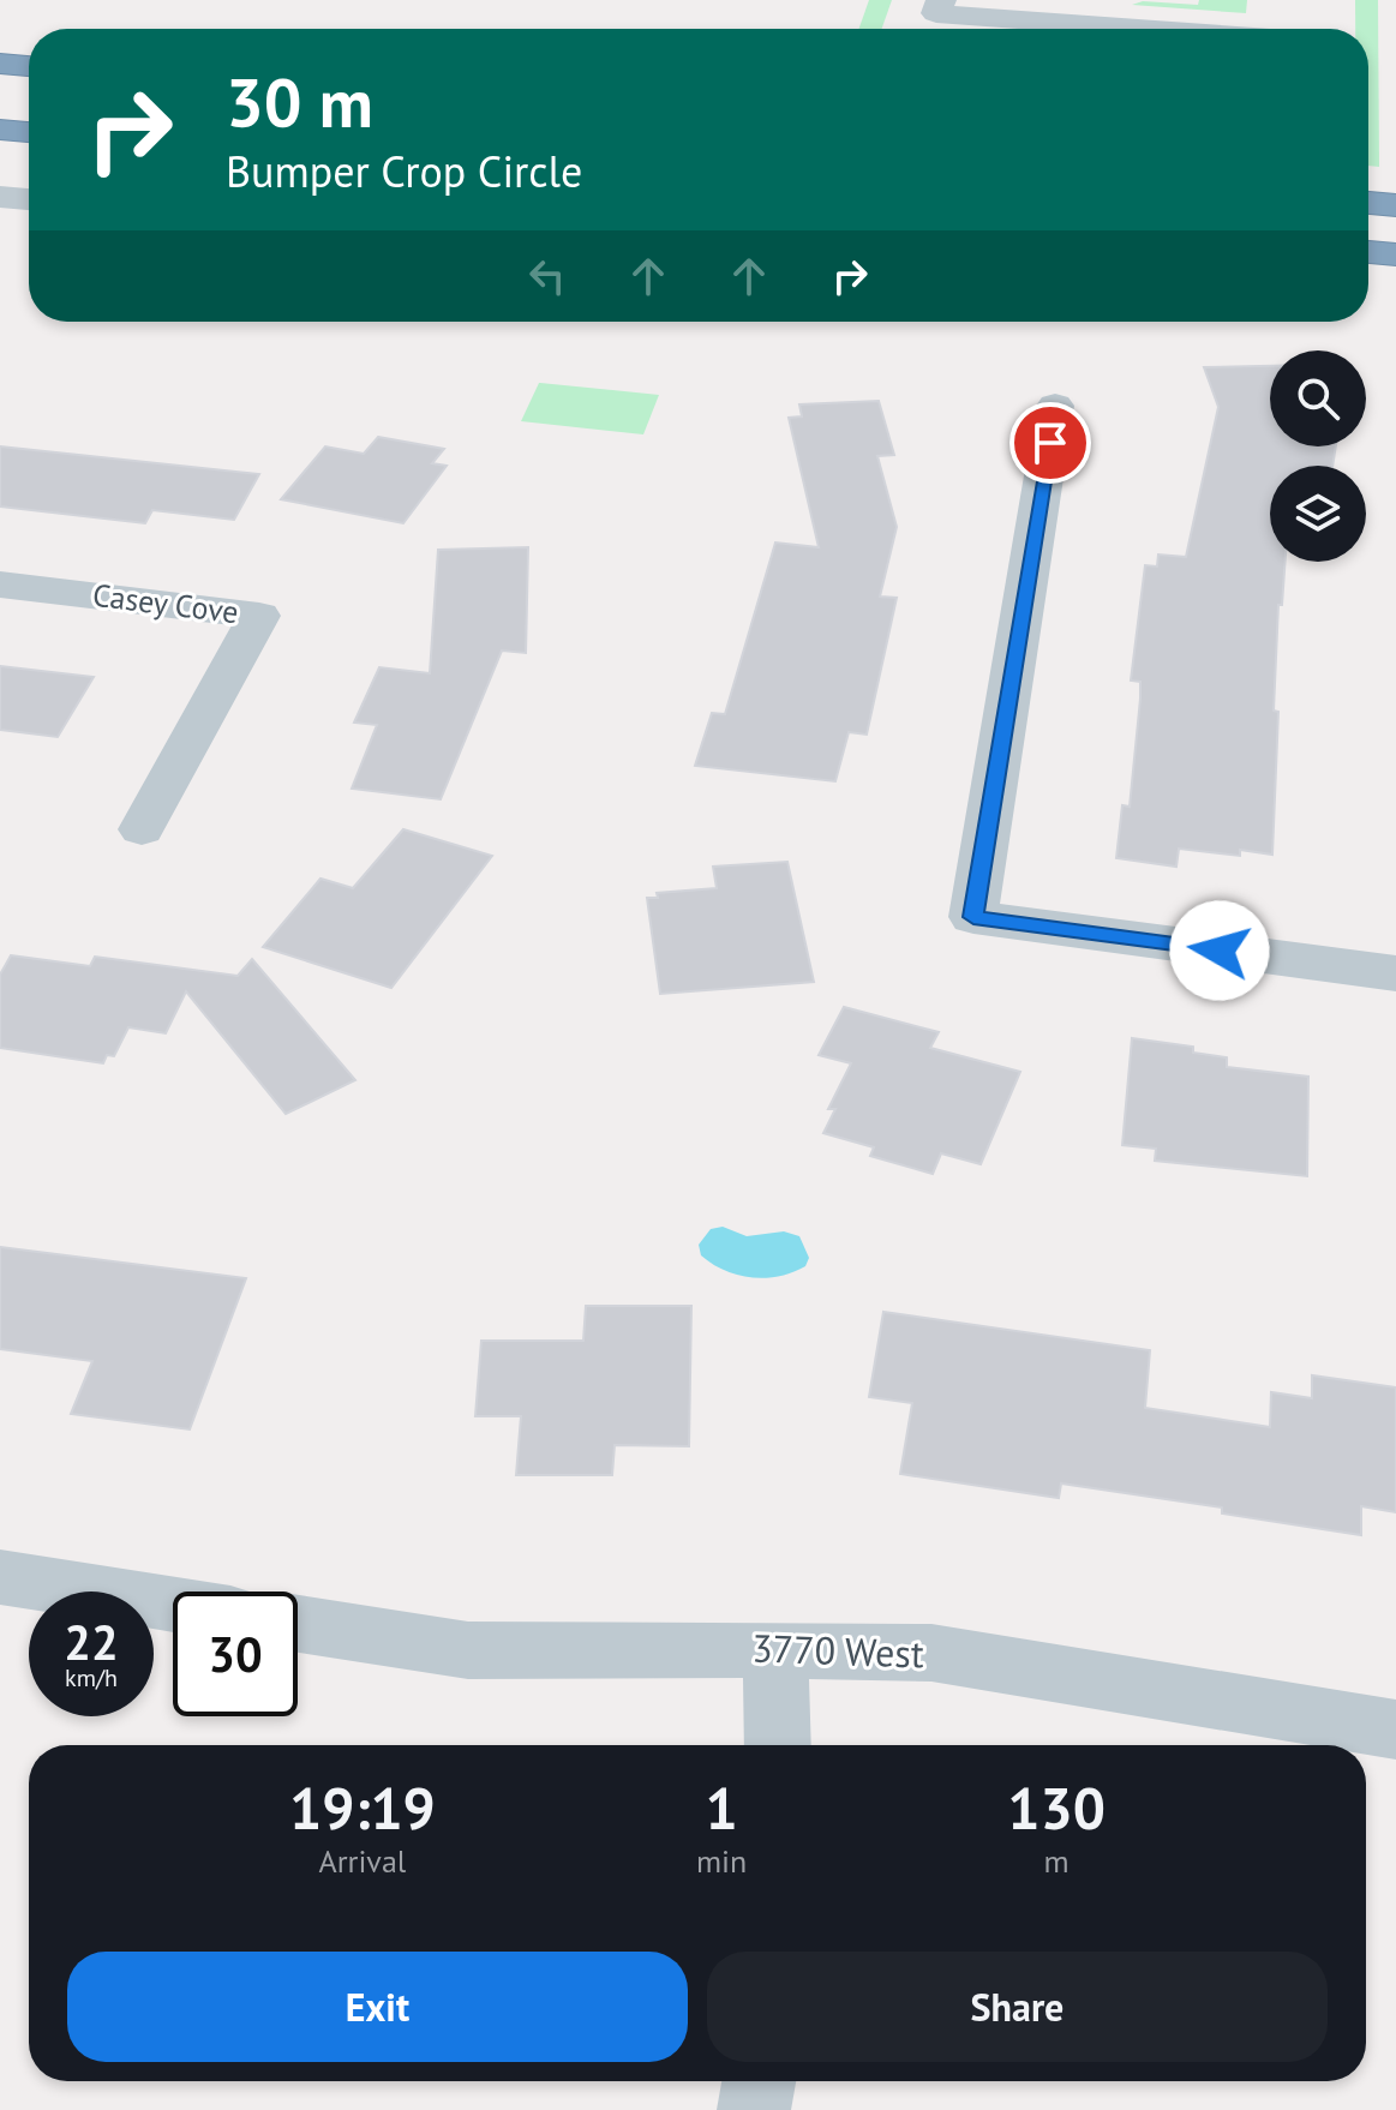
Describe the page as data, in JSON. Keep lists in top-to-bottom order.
{
  "streets": {
    "street": ["Casey Cove", "3770 West"]
  },
  "page": {
    "turn": ["30 m", "Bumper Crop Circle"],
    "speed": "22 km/h",
    "limit": "30",
    "eta": [
      "19:19",
      "Arrival",
      "1",
      "min",
      "130",
      "m"
    ],
    "buttons": ["Exit", "Share"]
  }
}
